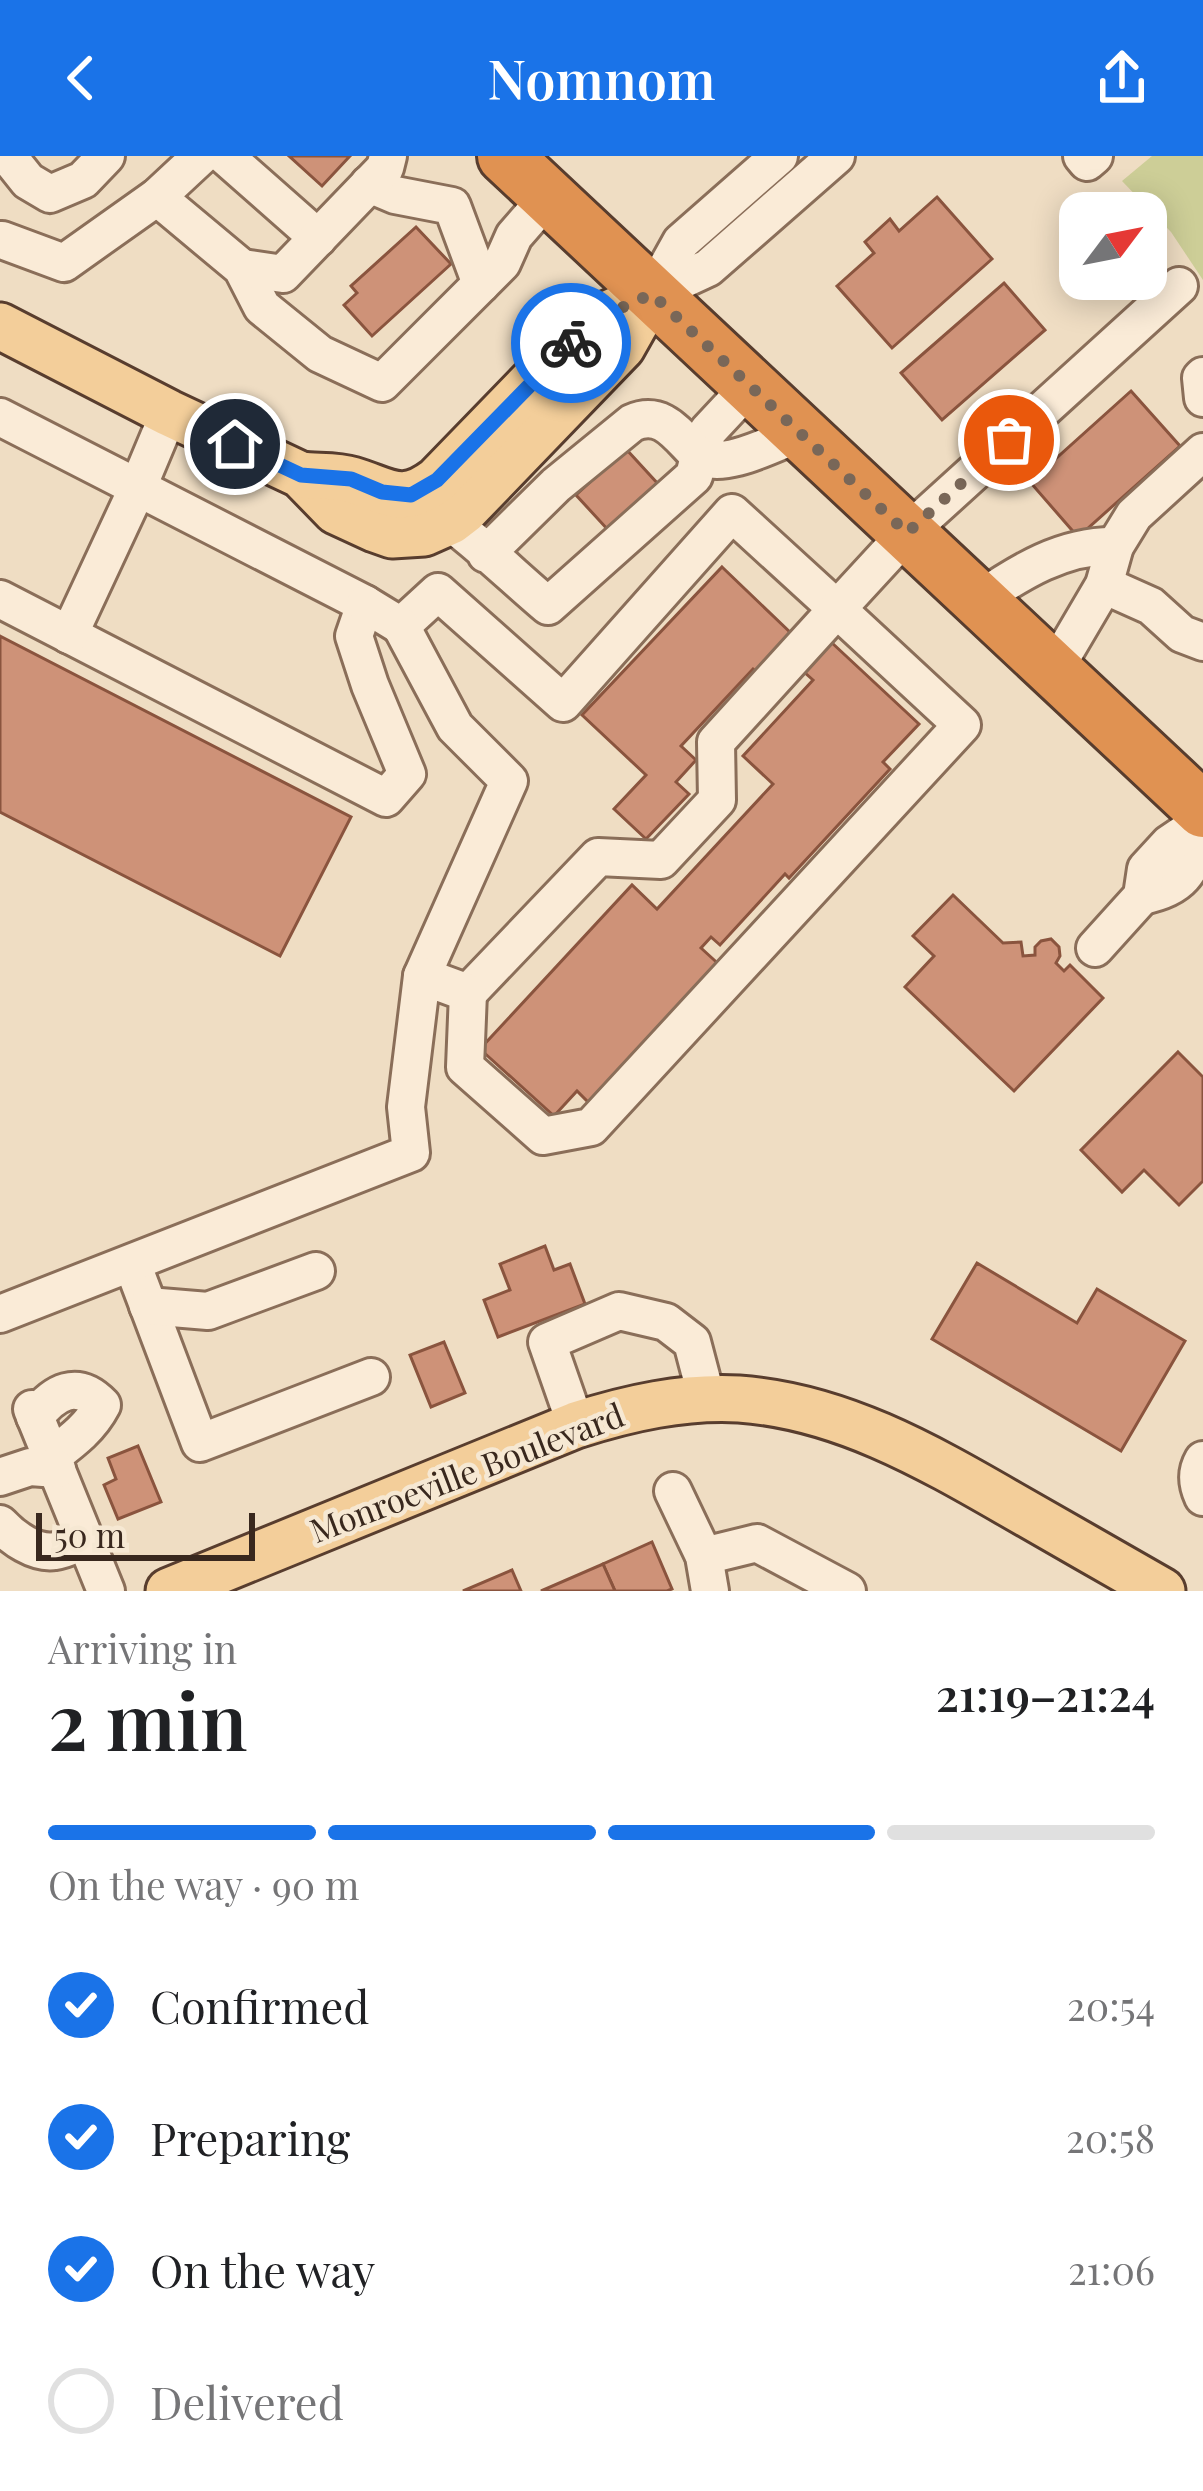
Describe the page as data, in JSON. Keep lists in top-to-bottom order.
{
  "streets": {
    "main road": ["Monroeville Boulevard"]
  },
  "scale_bar": "50 m",
  "north": "top right",
  "page": {
    "header": "Nomnom",
    "scale": "50 m",
    "heading": ["2 min", "Arriving in", "21:19–21:24"],
    "bar": "On the way · 90 m",
    "list": [
      ["Confirmed", "20:54"],
      ["Preparing", "20:58"],
      ["On the way", "21:06"],
      "Delivered"
    ]
  }
}
